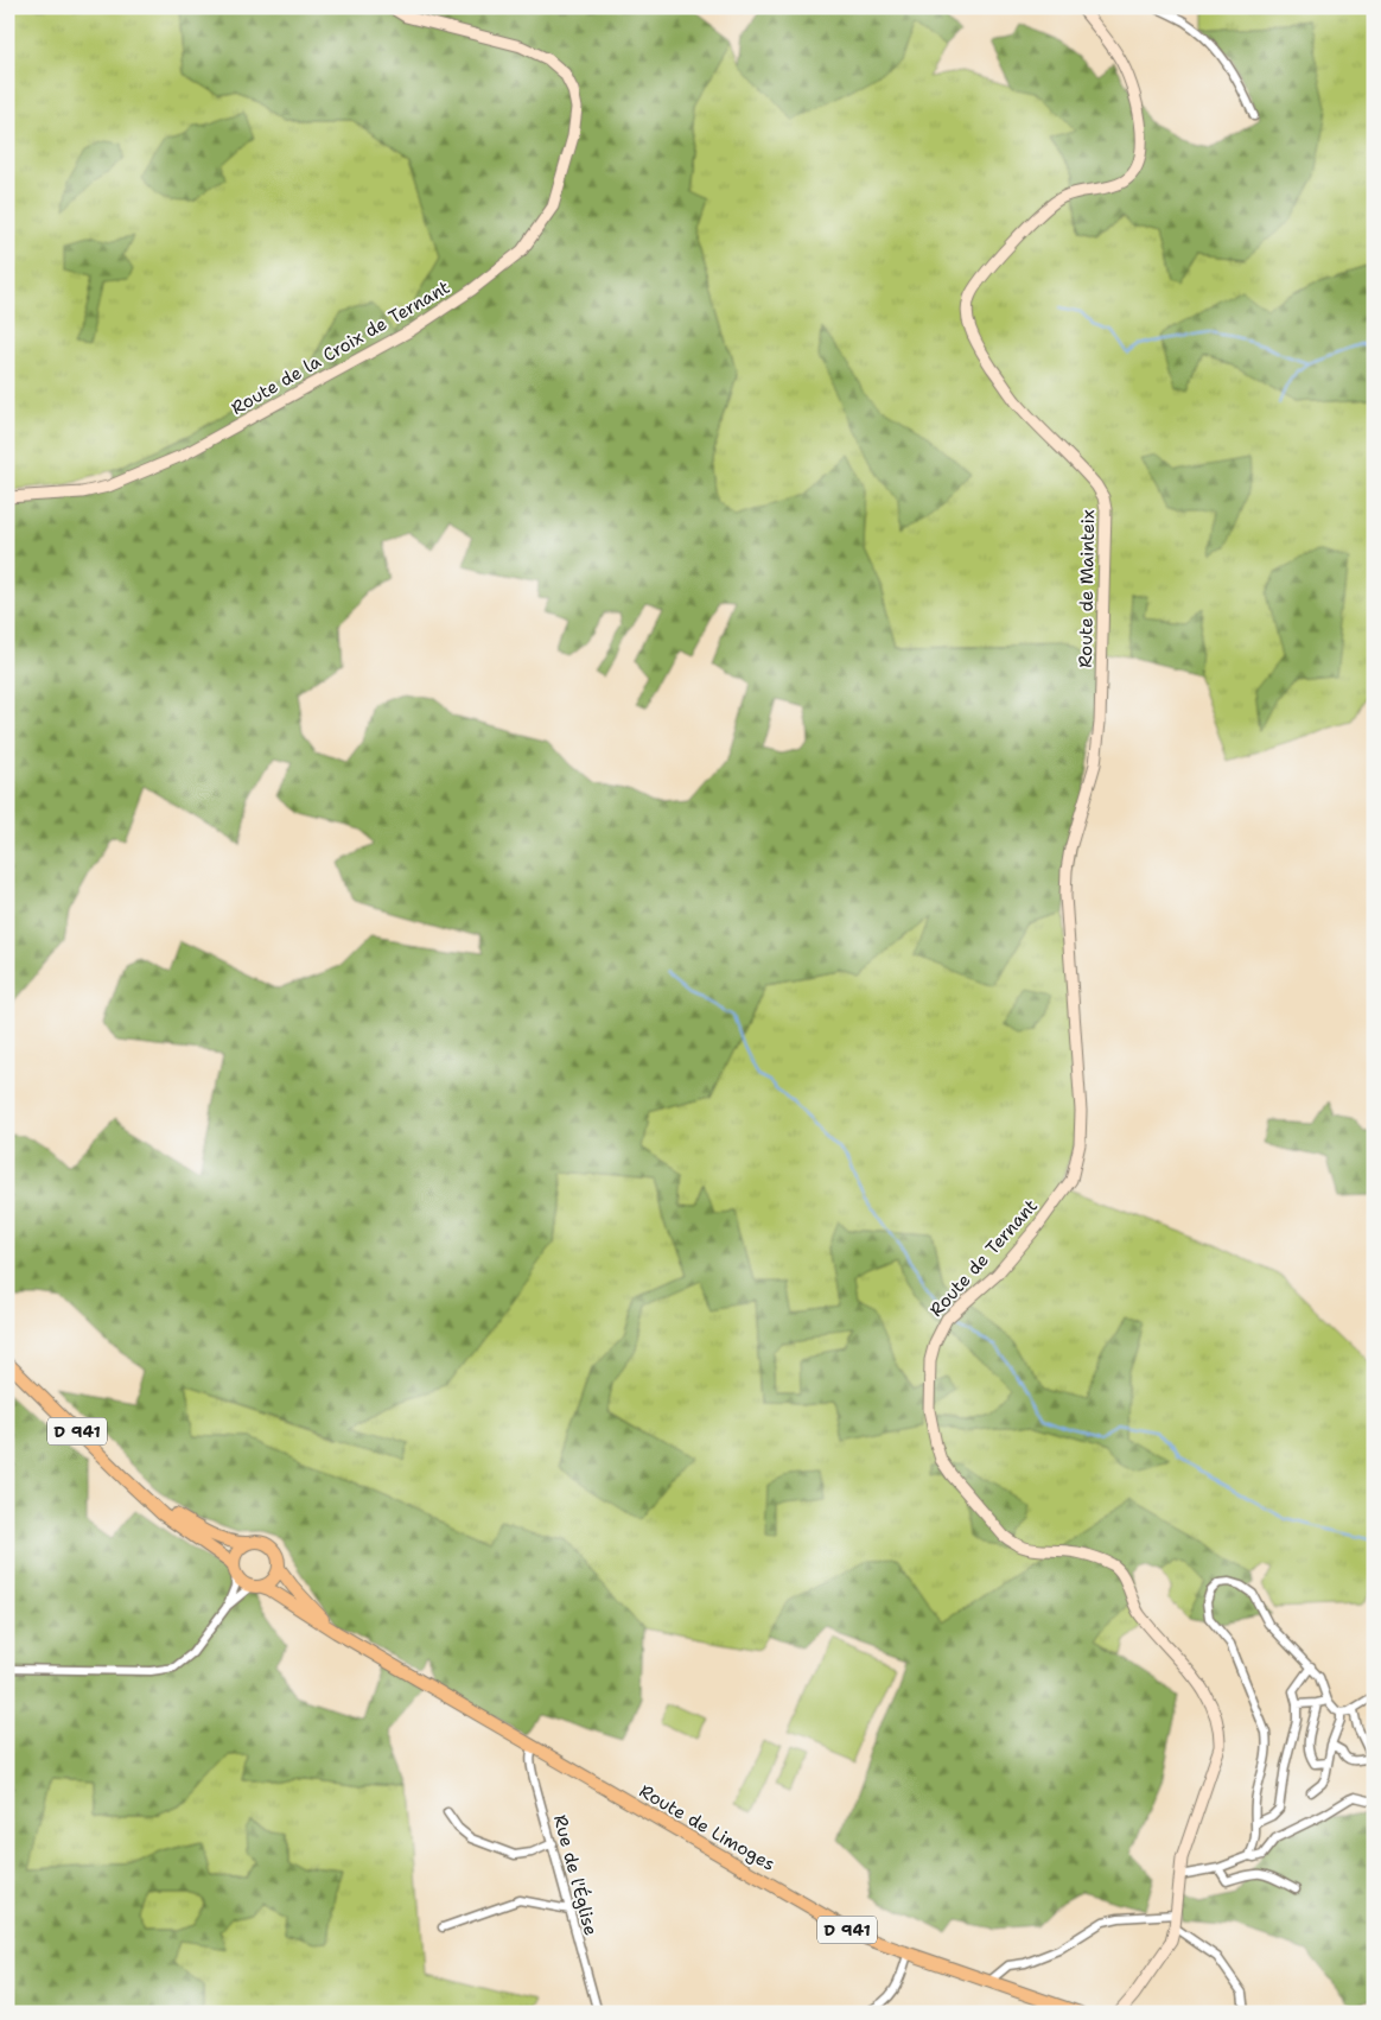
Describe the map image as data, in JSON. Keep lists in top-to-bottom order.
{
  "streets": {
    "main road": [
      "Route de la Croix de Ternant",
      "Route de Mainteix",
      "Route de Ternant",
      "D 941",
      "Route de Limoges"
    ],
    "street": ["Rue de l'Église"]
  },
  "crossings": [
    ["Route de Mainteix", "Route de Ternant"],
    ["D 941", "Route de Limoges"],
    ["Route de Limoges", "Rue de l'Église"]
  ]
}
